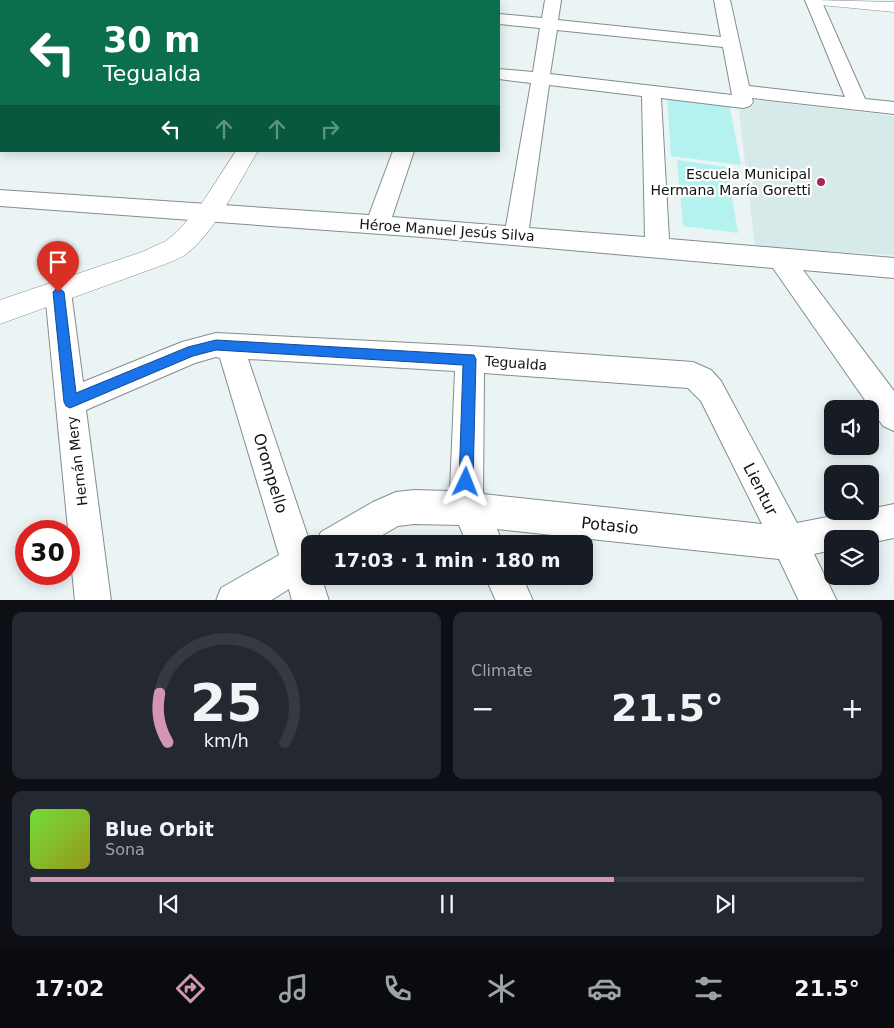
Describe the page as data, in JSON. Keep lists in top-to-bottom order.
{
  "streets": {
    "street": [
      "Héroe Manuel Jesús Silva",
      "Tegualda",
      "Hernán Mery",
      "Orompello",
      "Lientur",
      "Potasio"
    ]
  },
  "crossings": [
    ["Tegualda", "Hernán Mery"],
    ["Tegualda", "Orompello"],
    ["Tegualda", "Lientur"],
    ["Lientur", "Potasio"]
  ],
  "places": ["Escuela Municipal Hermana María Goretti"],
  "page": {
    "turn": ["30 m", "Tegualda"],
    "limit": "30",
    "trip": "17:03 · 1 min · 180 m",
    "tile": "Climate",
    "heat": ["−", "21.5°", "+"],
    "song": ["Blue Orbit", "Sona"],
    "tabs": ["17:02", "21.5°"],
    "gauge": ["25", "km/h"]
  }
}
